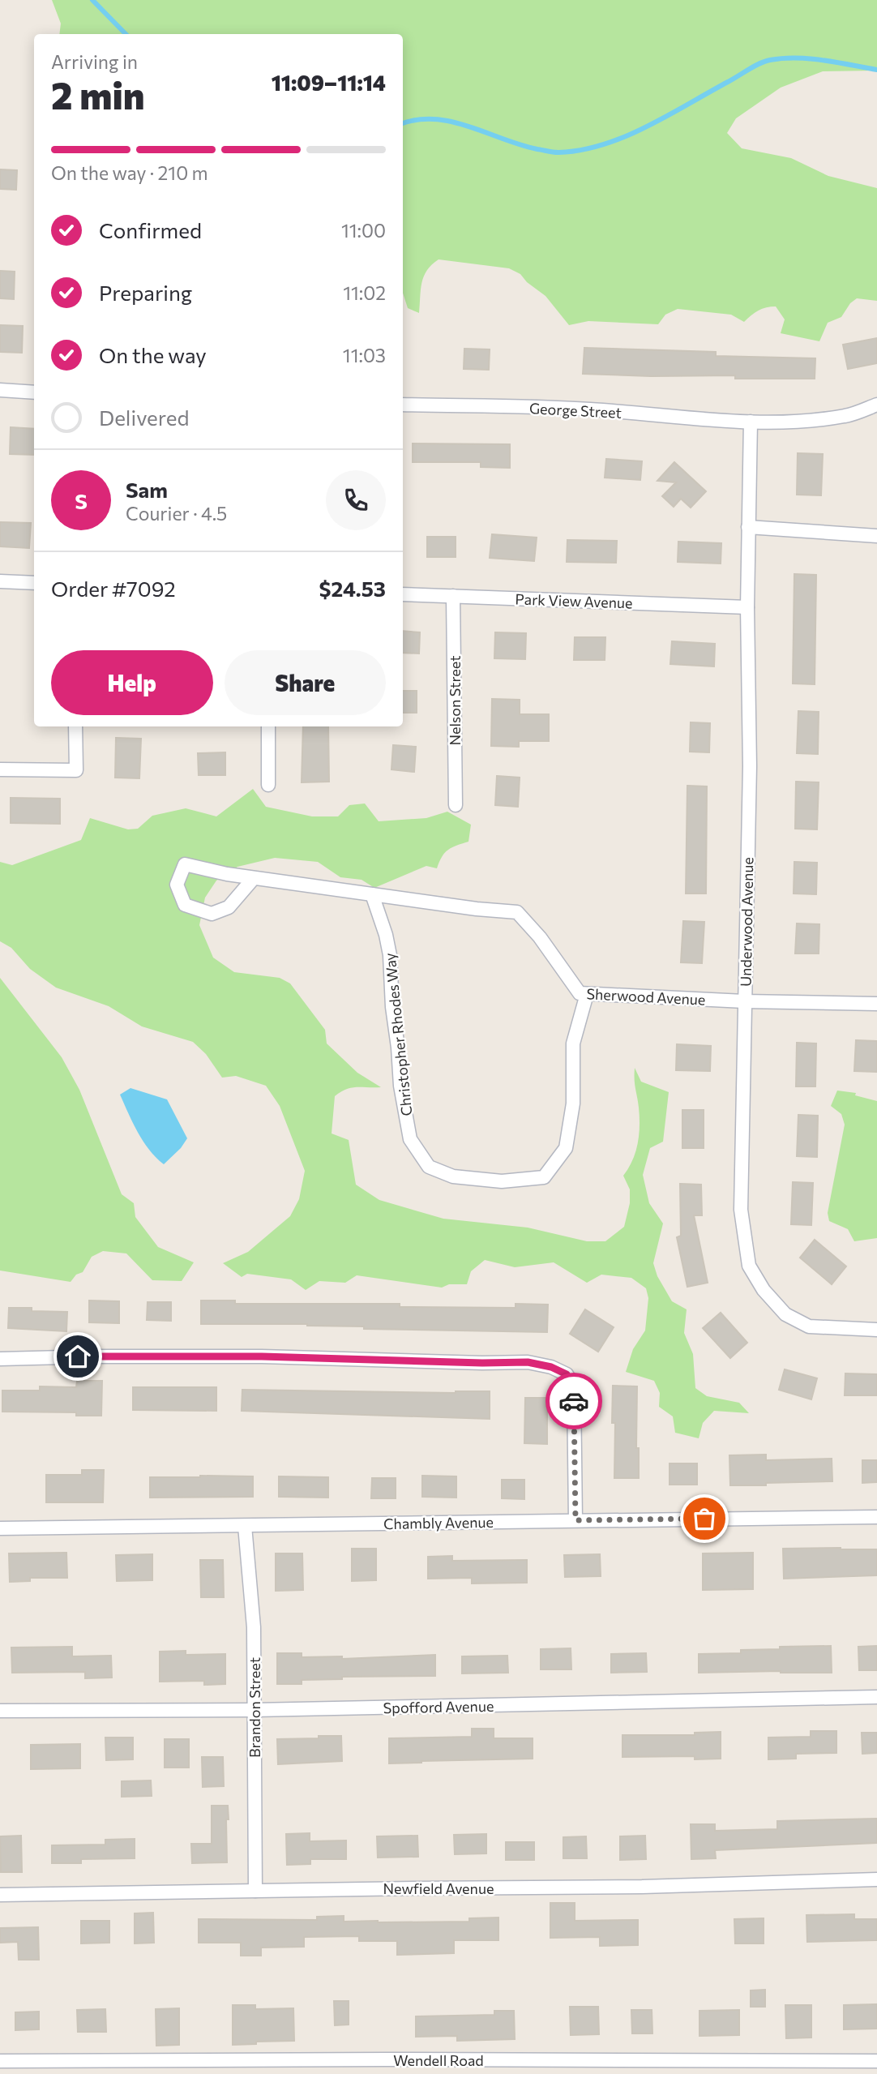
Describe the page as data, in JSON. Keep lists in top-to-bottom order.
{
  "streets": {
    "street": [
      "George Street",
      "Park View Avenue",
      "Nelson Street",
      "Underwood Avenue",
      "Sherwood Avenue",
      "Christopher Rhodes Way",
      "Chambly Avenue",
      "Spofford Avenue",
      "Brandon Street",
      "Newfield Avenue",
      "Wendell Road"
    ]
  },
  "crossings": [
    ["George Street", "Underwood Avenue"],
    ["Park View Avenue", "Nelson Street"],
    ["Park View Avenue", "Underwood Avenue"],
    ["Underwood Avenue", "Sherwood Avenue"],
    ["Sherwood Avenue", "Christopher Rhodes Way"],
    ["Chambly Avenue", "Brandon Street"],
    ["Spofford Avenue", "Brandon Street"],
    ["Brandon Street", "Newfield Avenue"]
  ],
  "page": {
    "heading": ["2 min", "Arriving in", "11:09–11:14"],
    "panel": [
      "Sam",
      "Courier · 4.5",
      "Order #7092",
      "$24.53"
    ],
    "bar": "On the way · 210 m",
    "list": [
      ["Confirmed", "11:00"],
      ["Preparing", "11:02"],
      ["On the way", "11:03"],
      "Delivered"
    ],
    "round": "S",
    "buttons": ["Help", "Share"]
  }
}
